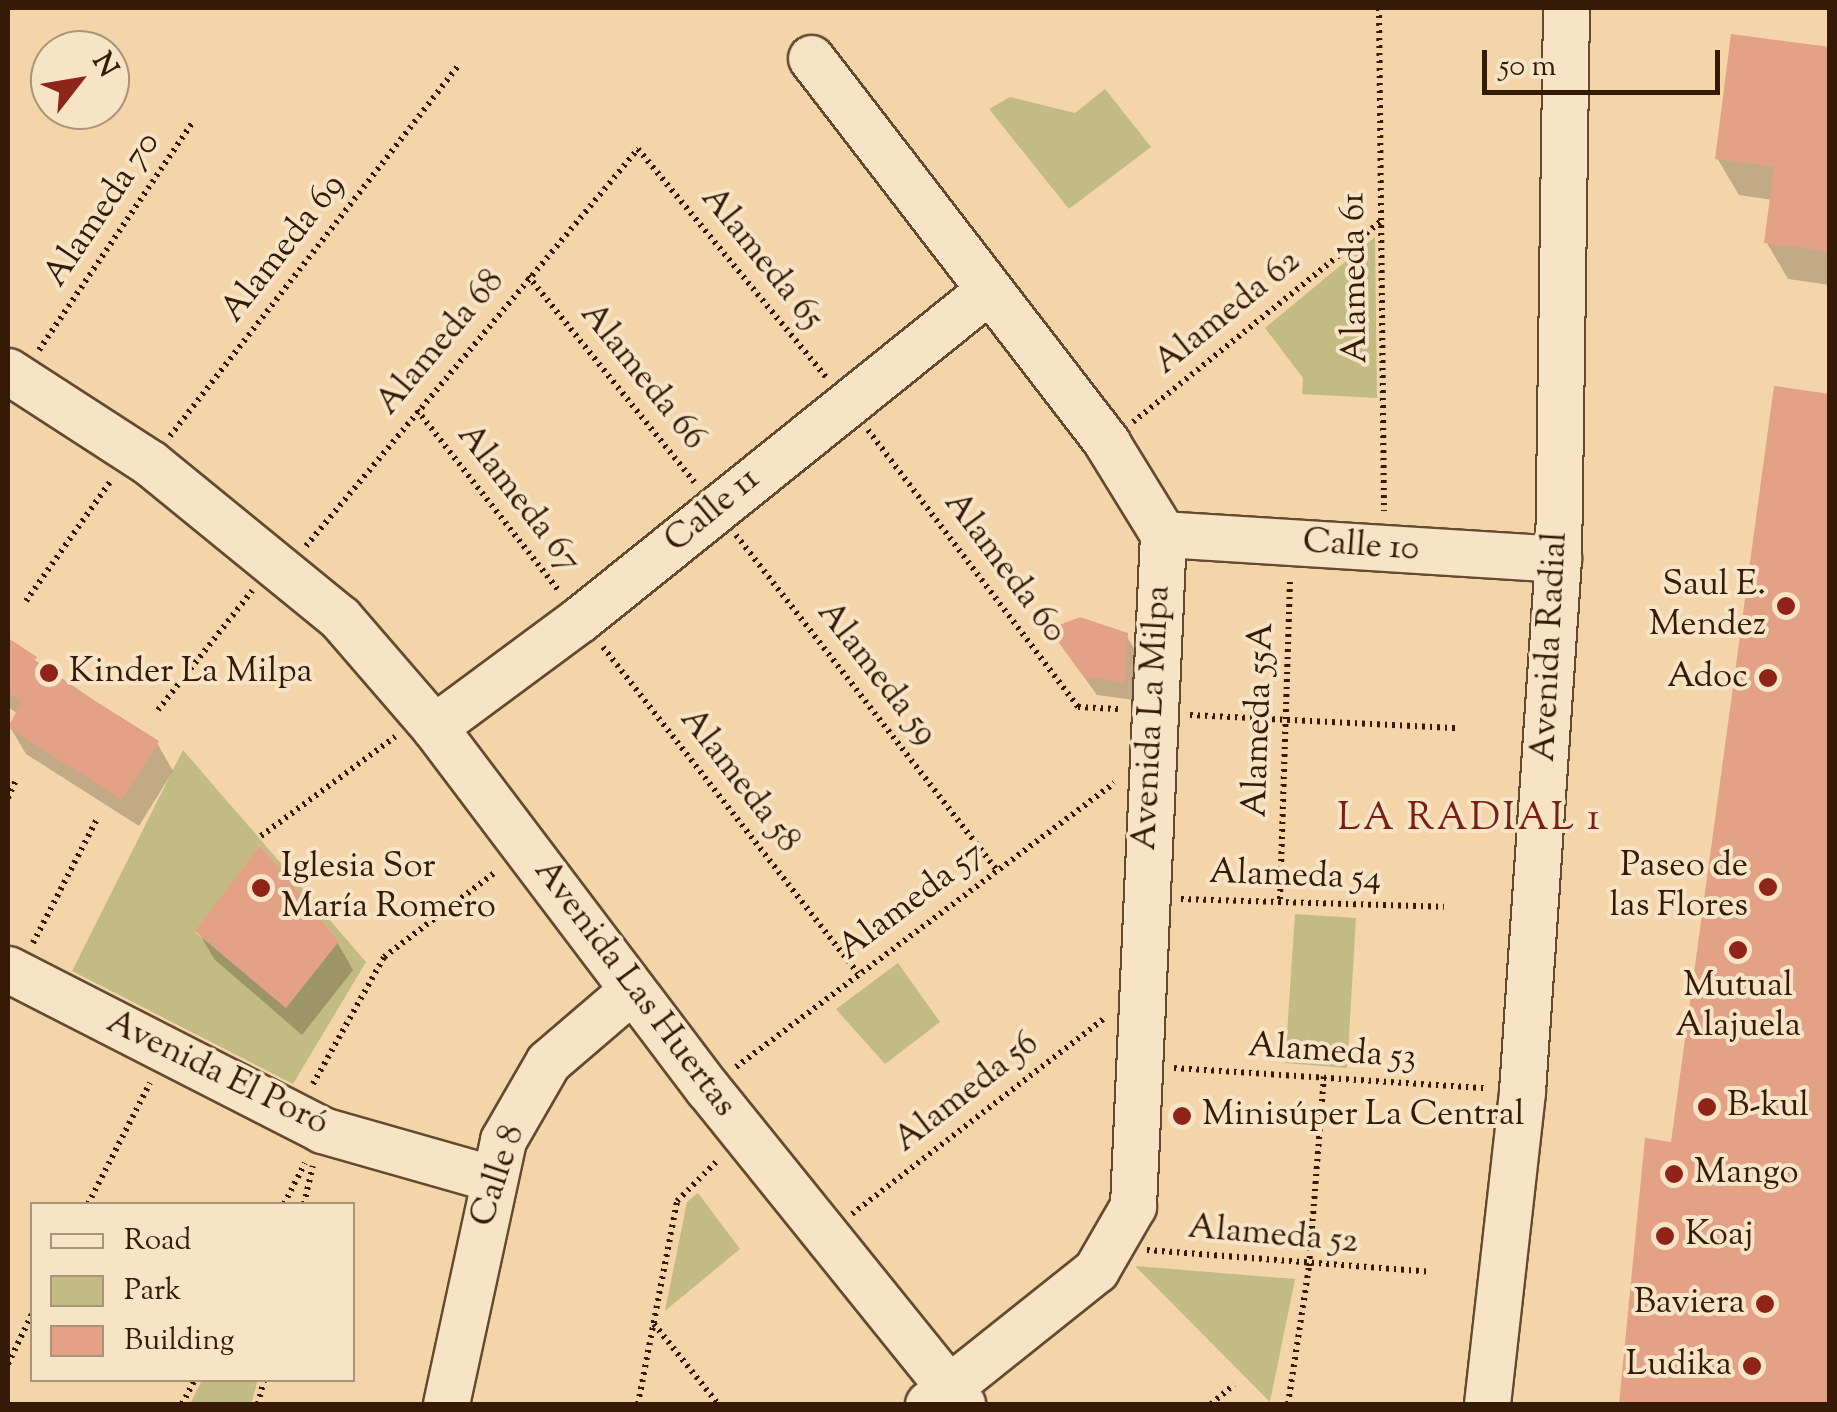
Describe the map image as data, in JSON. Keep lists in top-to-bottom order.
{
  "streets": {
    "street": [
      "Calle 11",
      "Calle 10",
      "Avenida Radial",
      "Avenida La Milpa",
      "Avenida Las Huertas",
      "Avenida El Poró",
      "Calle 8"
    ],
    "path": [
      "Alameda 70",
      "Alameda 69",
      "Alameda 65",
      "Alameda 61",
      "Alameda 62",
      "Alameda 68",
      "Alameda 66",
      "Alameda 67",
      "Alameda 60",
      "Alameda 59",
      "Alameda 55A",
      "Alameda 58",
      "Alameda 54",
      "Alameda 57",
      "Alameda 53",
      "Alameda 56",
      "Alameda 52"
    ]
  },
  "crossings": [
    ["Alameda 70", "Avenida Las Huertas"],
    ["Alameda 69", "Avenida Las Huertas"],
    ["Alameda 65", "Alameda 68"],
    ["Alameda 65", "Calle 11"],
    ["Alameda 65", "Alameda 60"],
    ["Alameda 61", "Alameda 62"],
    ["Alameda 61", "Calle 10"],
    ["Alameda 62", "Avenida La Milpa"],
    ["Alameda 68", "Alameda 66"],
    ["Alameda 68", "Alameda 67"],
    ["Alameda 68", "Avenida Las Huertas"],
    ["Alameda 66", "Calle 11"],
    ["Alameda 66", "Alameda 59"],
    ["Alameda 67", "Calle 11"],
    ["Alameda 67", "Alameda 58"],
    ["Calle 11", "Alameda 60"],
    ["Calle 11", "Alameda 59"],
    ["Calle 11", "Avenida La Milpa"],
    ["Calle 11", "Alameda 58"],
    ["Calle 11", "Avenida Las Huertas"],
    ["Calle 10", "Avenida Radial"],
    ["Calle 10", "Avenida La Milpa"],
    ["Calle 10", "Alameda 55A"],
    ["Alameda 60", "Avenida La Milpa"],
    ["Alameda 60", "Alameda 55A"],
    ["Avenida Radial", "Alameda 53"],
    ["Alameda 59", "Alameda 57"],
    ["Avenida La Milpa", "Alameda 54"],
    ["Avenida La Milpa", "Alameda 57"],
    ["Avenida La Milpa", "Avenida Las Huertas"],
    ["Avenida La Milpa", "Alameda 53"],
    ["Avenida La Milpa", "Alameda 56"],
    ["Avenida La Milpa", "Alameda 52"],
    ["Alameda 55A", "Alameda 54"],
    ["Alameda 58", "Alameda 57"],
    ["Alameda 57", "Avenida Las Huertas"],
    ["Avenida Las Huertas", "Alameda 56"],
    ["Avenida Las Huertas", "Calle 8"],
    ["Avenida El Poró", "Calle 8"]
  ],
  "districts": ["LA RADIAL 1"],
  "places": [
    "Saul E. Mendez",
    "Kinder La Milpa",
    "Adoc",
    "Paseo de las Flores",
    "Iglesia Sor María Romero",
    "Mutual Alajuela",
    "B-kul",
    "Minisúper La Central",
    "Mango",
    "Koaj",
    "Baviera",
    "Ludika"
  ],
  "legend": ["Road", "Park", "Building"],
  "scale_bar": "50 m",
  "north": "top right"
}
